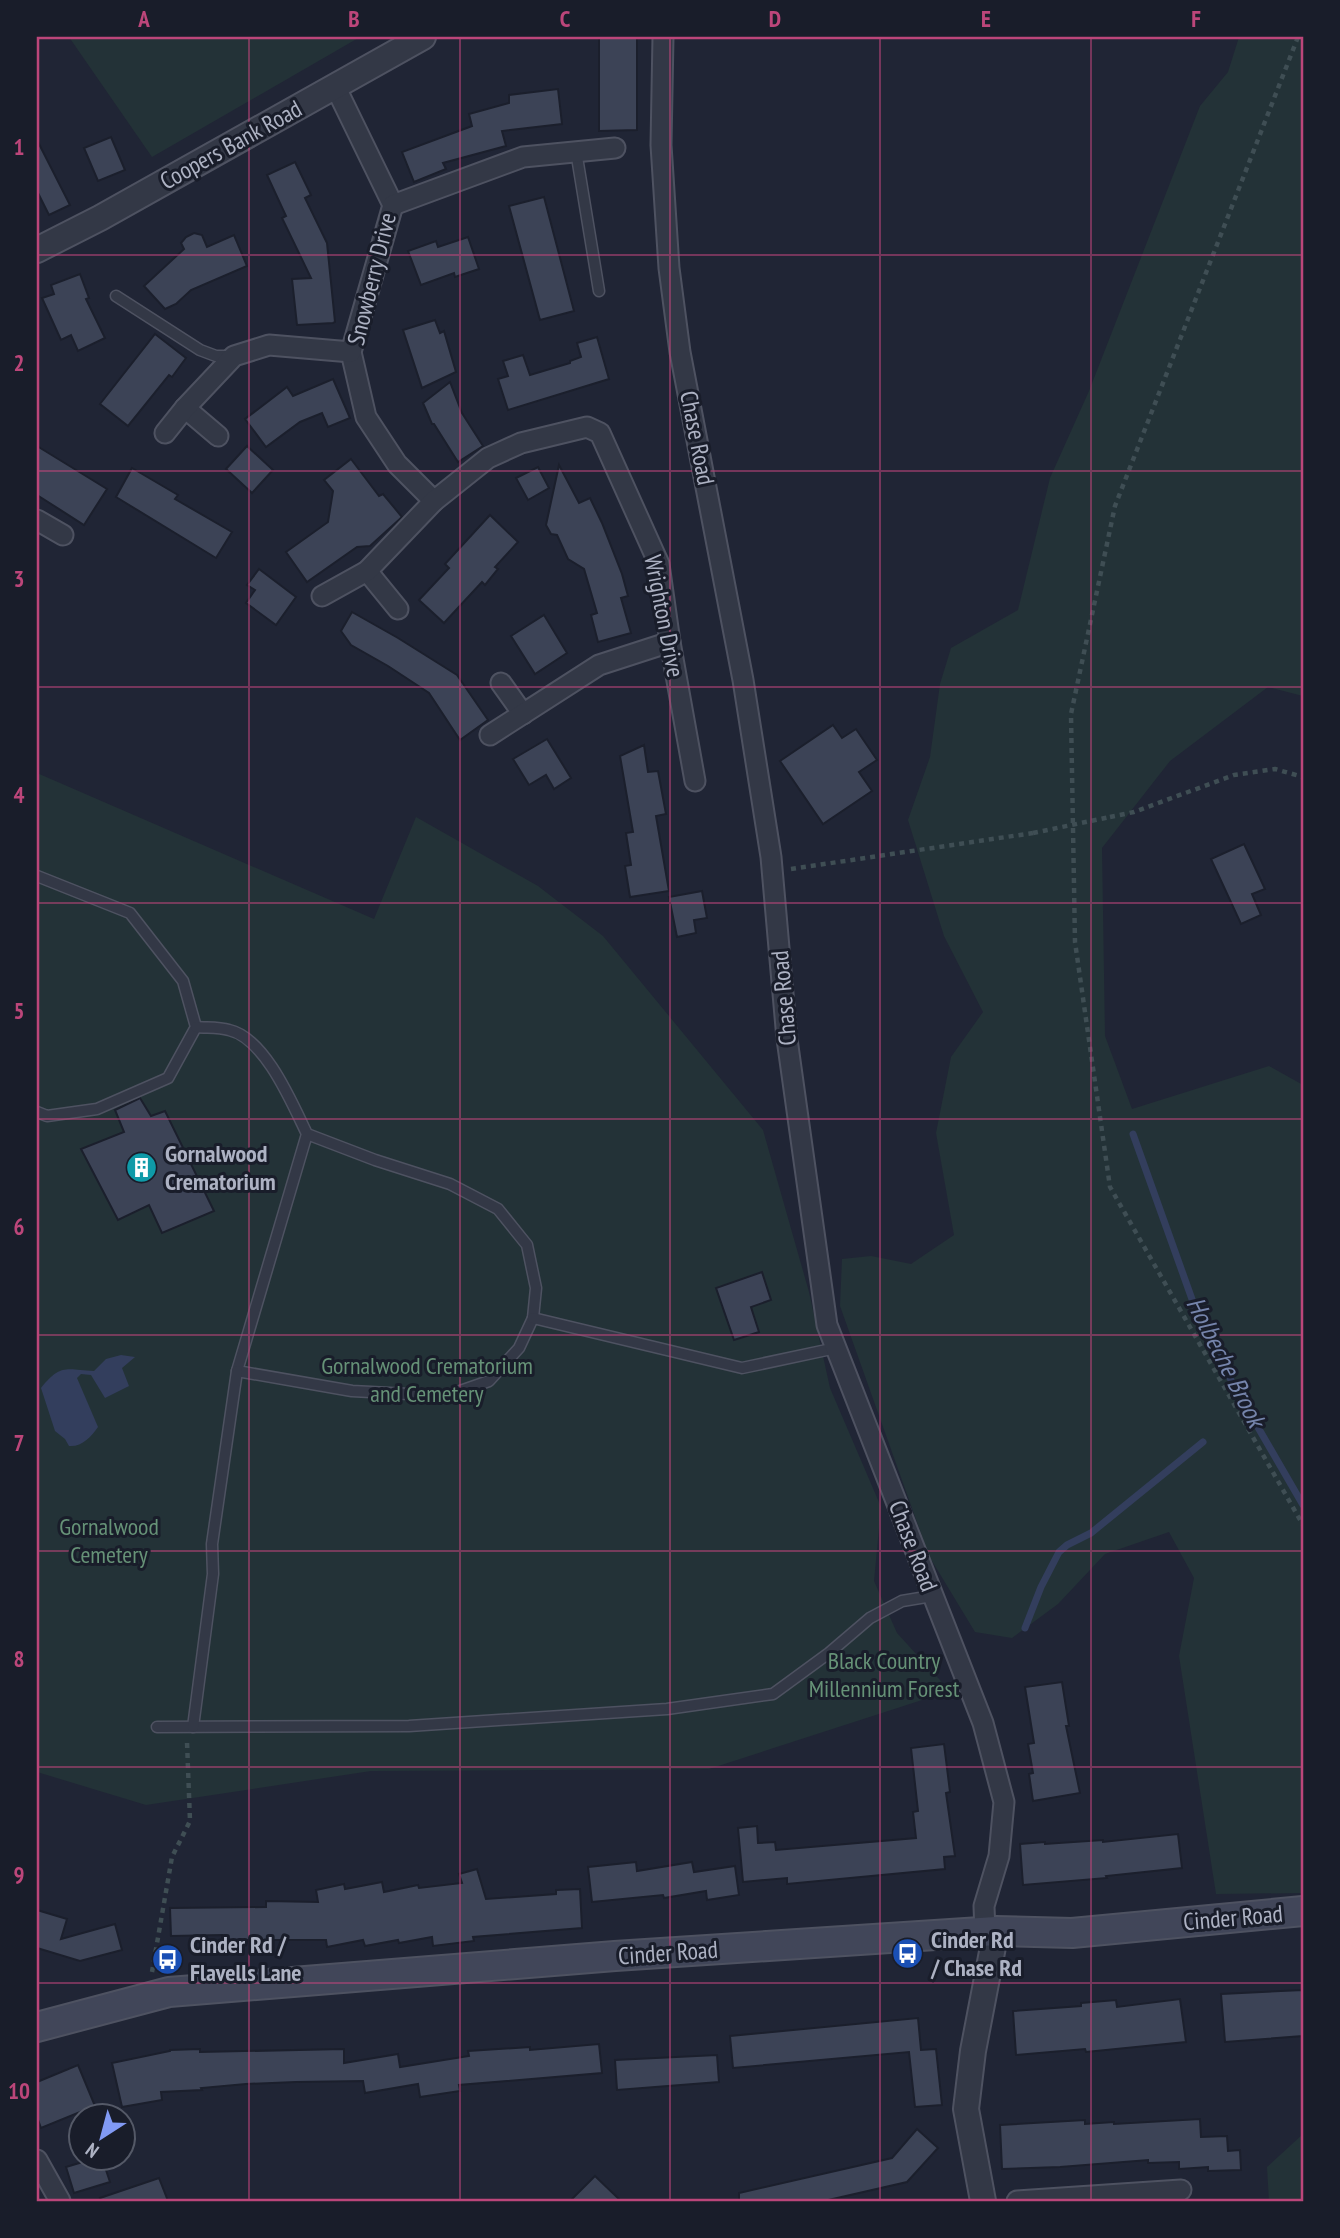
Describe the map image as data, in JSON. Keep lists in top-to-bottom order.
{
  "streets": {
    "main road": ["Cinder Road"],
    "street": [
      "Coopers Bank Road",
      "Snowberry Drive",
      "Chase Road",
      "Wrighton Drive"
    ]
  },
  "crossings": [
    ["Coopers Bank Road", "Snowberry Drive"],
    ["Snowberry Drive", "Wrighton Drive"],
    ["Chase Road", "Cinder Road"]
  ],
  "water": ["Holbeche Brook"],
  "parks": ["Gornalwood Crematorium and Cemetery", "Gornalwood Cemetery", "Black Country Millennium Forest"],
  "places": {
    "building": ["Gornalwood Crematorium"],
    "bus stop": ["Cinder Rd / Chase Rd", "Cinder Rd / Flavells Lane"]
  },
  "north": "bottom left",
  "grid": {
    "columns": [
      "A",
      "B",
      "C",
      "D",
      "E",
      "F"
    ],
    "rows": [
      "1",
      "2",
      "3",
      "4",
      "5",
      "6",
      "7",
      "8",
      "9",
      "10"
    ]
  }
}
